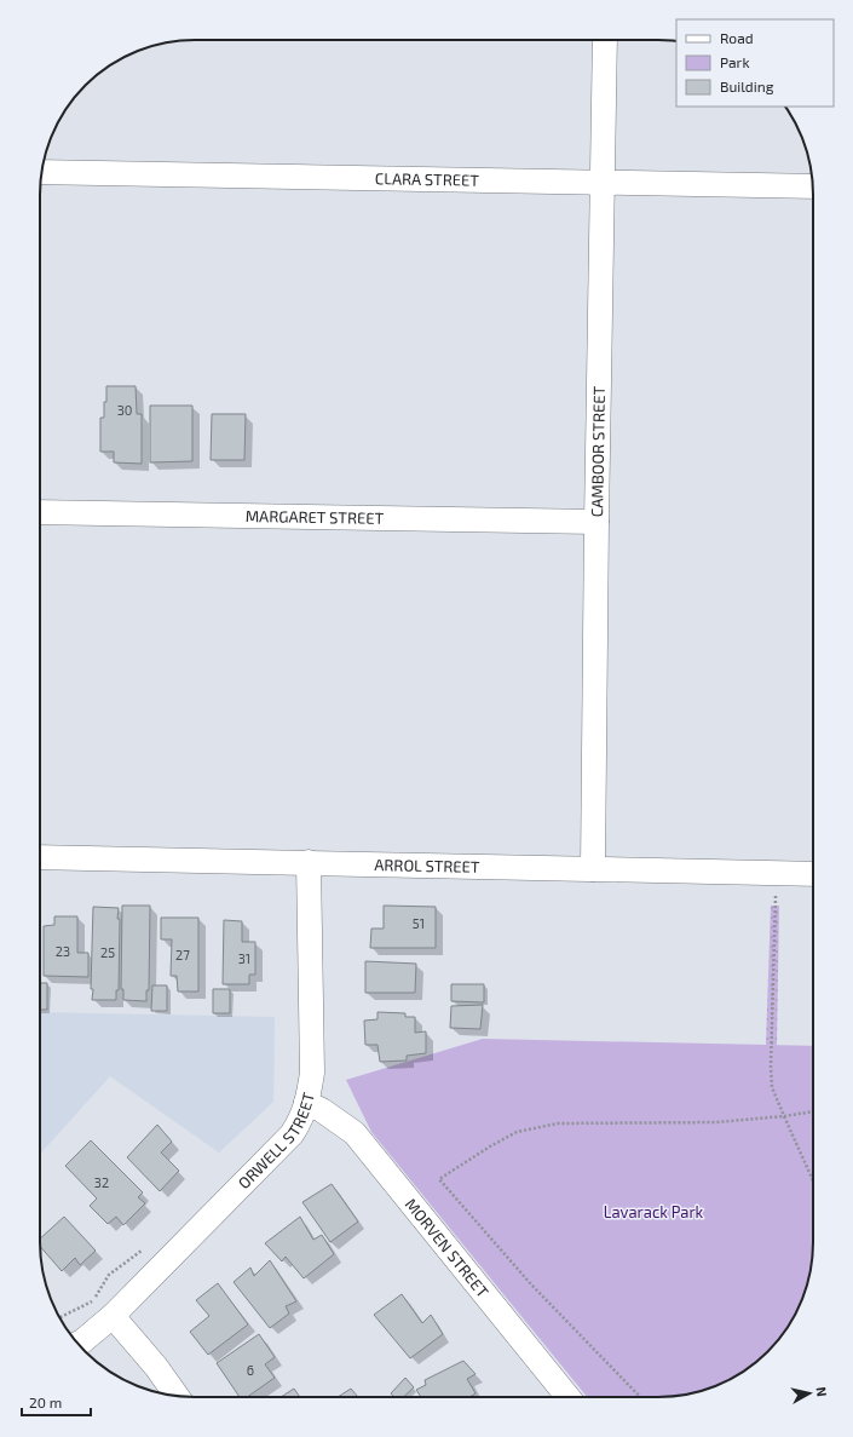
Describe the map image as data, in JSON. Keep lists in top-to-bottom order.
{
  "streets": {
    "street": [
      "CLARA STREET",
      "CAMBOOR STREET",
      "MARGARET STREET",
      "ARROL STREET",
      "ORWELL STREET",
      "MORVEN STREET"
    ]
  },
  "crossings": [
    ["CLARA STREET", "CAMBOOR STREET"],
    ["CAMBOOR STREET", "MARGARET STREET"],
    ["CAMBOOR STREET", "ARROL STREET"],
    ["ARROL STREET", "ORWELL STREET"],
    ["ORWELL STREET", "MORVEN STREET"]
  ],
  "parks": ["Lavarack Park"],
  "house_numbers": [
    "30",
    "51",
    "23",
    "25",
    "27",
    "31",
    "32",
    "6"
  ],
  "legend": ["Road", "Park", "Building"],
  "scale_bar": "20 m",
  "north": "right"
}
